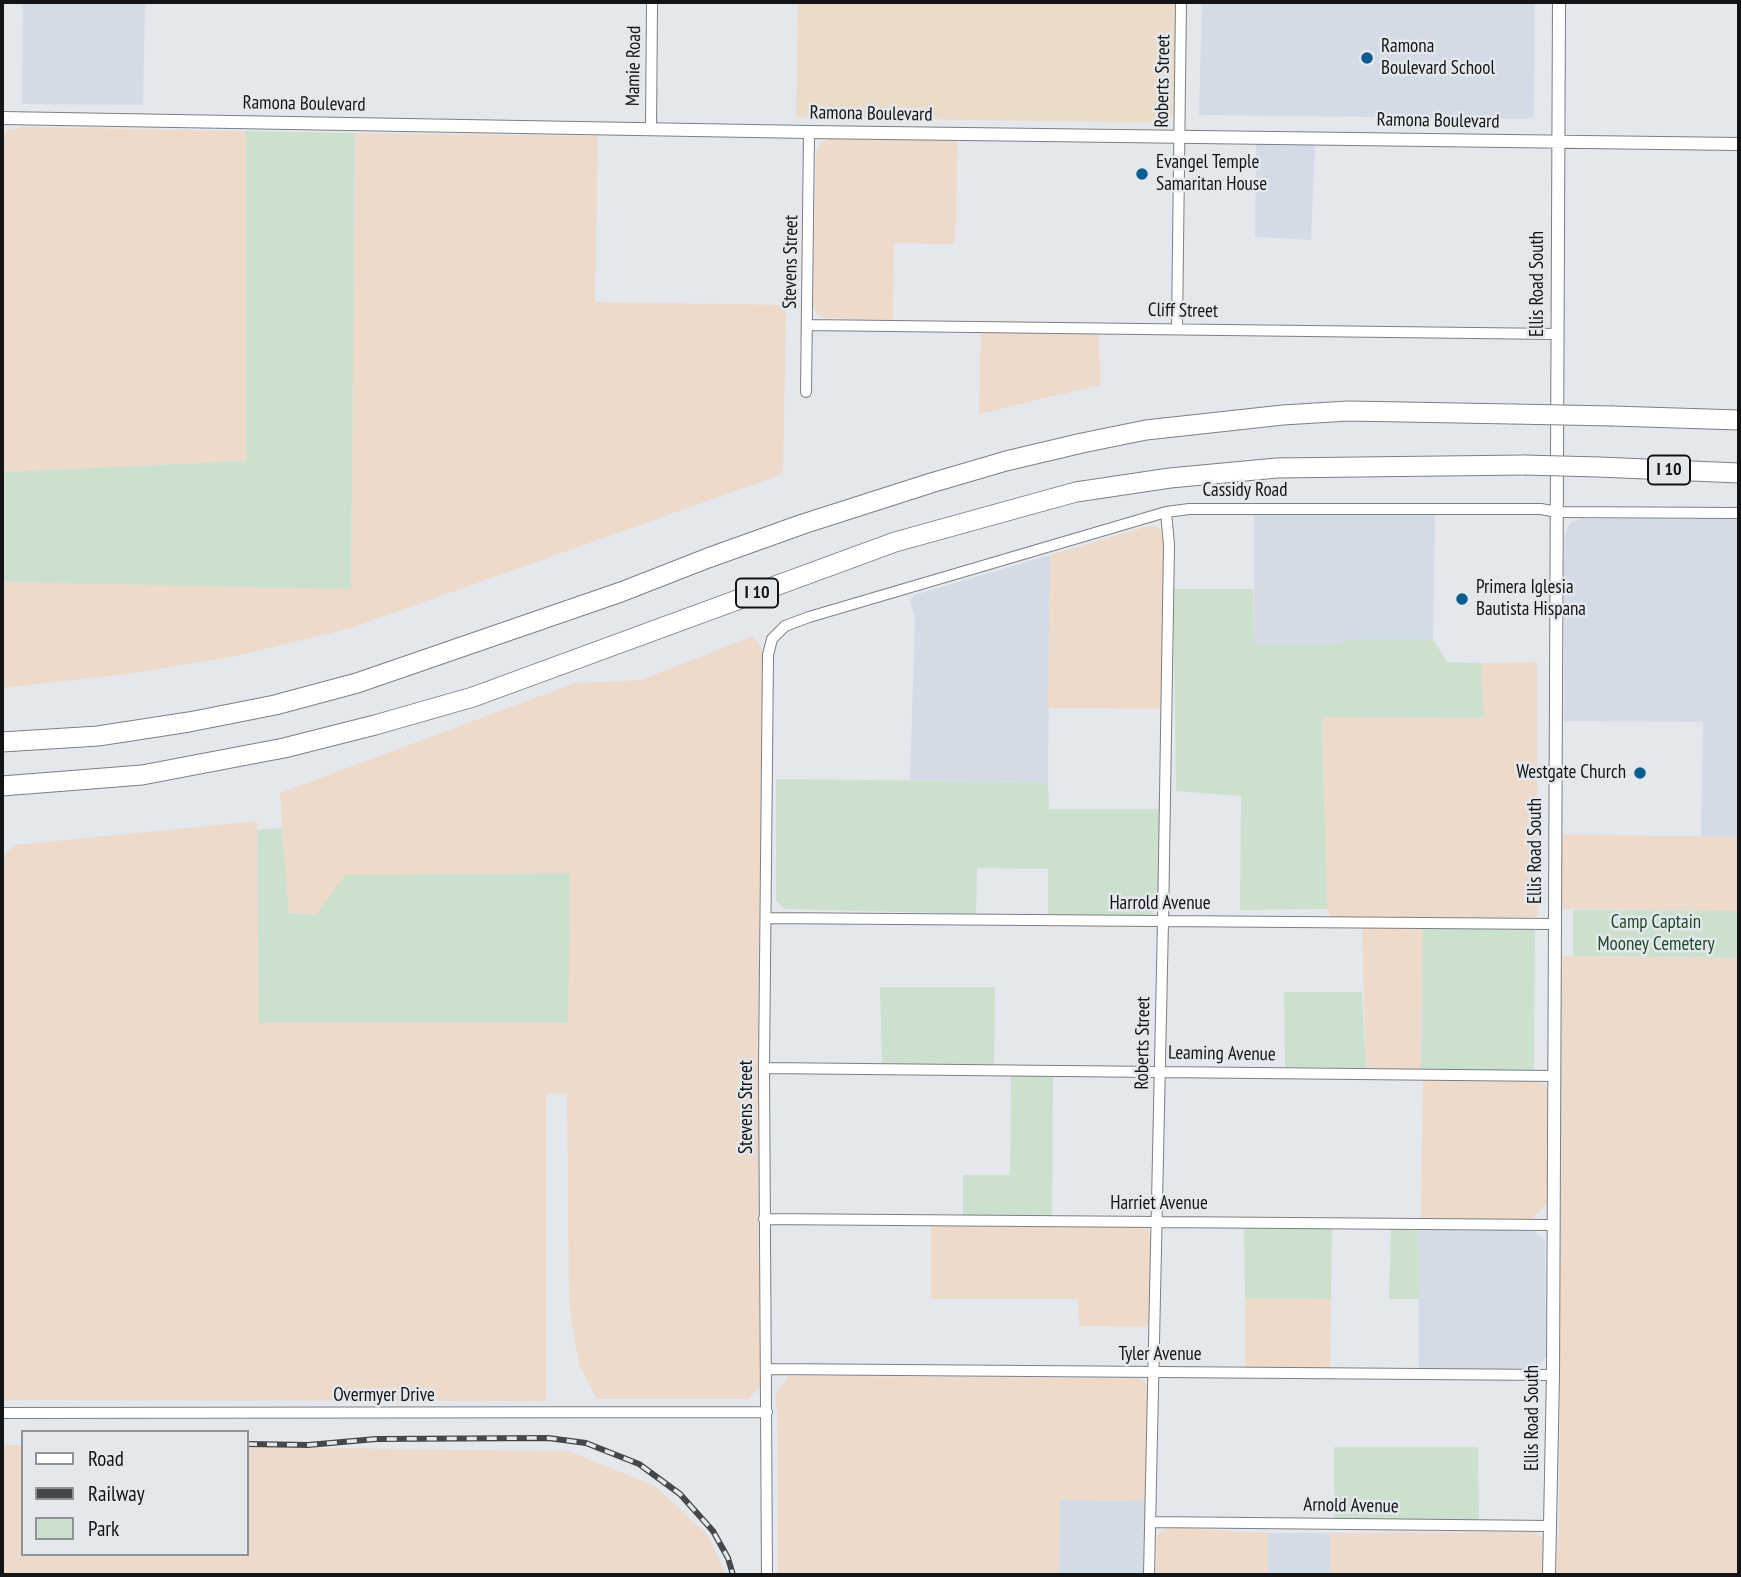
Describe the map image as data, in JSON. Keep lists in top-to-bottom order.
{
  "streets": {
    "highway": ["I 10"],
    "street": [
      "Mamie Road",
      "Roberts Street",
      "Ramona Boulevard",
      "Stevens Street",
      "Ellis Road South",
      "Cliff Street",
      "Cassidy Road",
      "Harrold Avenue",
      "Leaming Avenue",
      "Harriet Avenue",
      "Tyler Avenue",
      "Overmyer Drive",
      "Arnold Avenue"
    ]
  },
  "crossings": [
    ["Mamie Road", "Ramona Boulevard"],
    ["Roberts Street", "Ramona Boulevard"],
    ["Roberts Street", "Cliff Street"],
    ["Roberts Street", "Cassidy Road"],
    ["Roberts Street", "Harrold Avenue"],
    ["Roberts Street", "Leaming Avenue"],
    ["Roberts Street", "Harriet Avenue"],
    ["Roberts Street", "Tyler Avenue"],
    ["Roberts Street", "Arnold Avenue"],
    ["Ramona Boulevard", "Stevens Street"],
    ["Ramona Boulevard", "Ellis Road South"],
    ["Stevens Street", "Cliff Street"],
    ["Stevens Street", "Cassidy Road"],
    ["Stevens Street", "Harrold Avenue"],
    ["Stevens Street", "Leaming Avenue"],
    ["Stevens Street", "Harriet Avenue"],
    ["Stevens Street", "Tyler Avenue"],
    ["Stevens Street", "Overmyer Drive"],
    ["Ellis Road South", "Cliff Street"],
    ["Ellis Road South", "Cassidy Road"],
    ["Ellis Road South", "Harrold Avenue"],
    ["Ellis Road South", "Leaming Avenue"],
    ["Ellis Road South", "Harriet Avenue"],
    ["Ellis Road South", "Tyler Avenue"],
    ["Ellis Road South", "Arnold Avenue"]
  ],
  "parks": ["Camp Captain Mooney Cemetery"],
  "places": [
    "Ramona Boulevard School",
    "Evangel Temple Samaritan House",
    "Primera Iglesia Bautista Hispana",
    "Westgate Church"
  ],
  "legend": ["Road", "Railway", "Park"]
}
